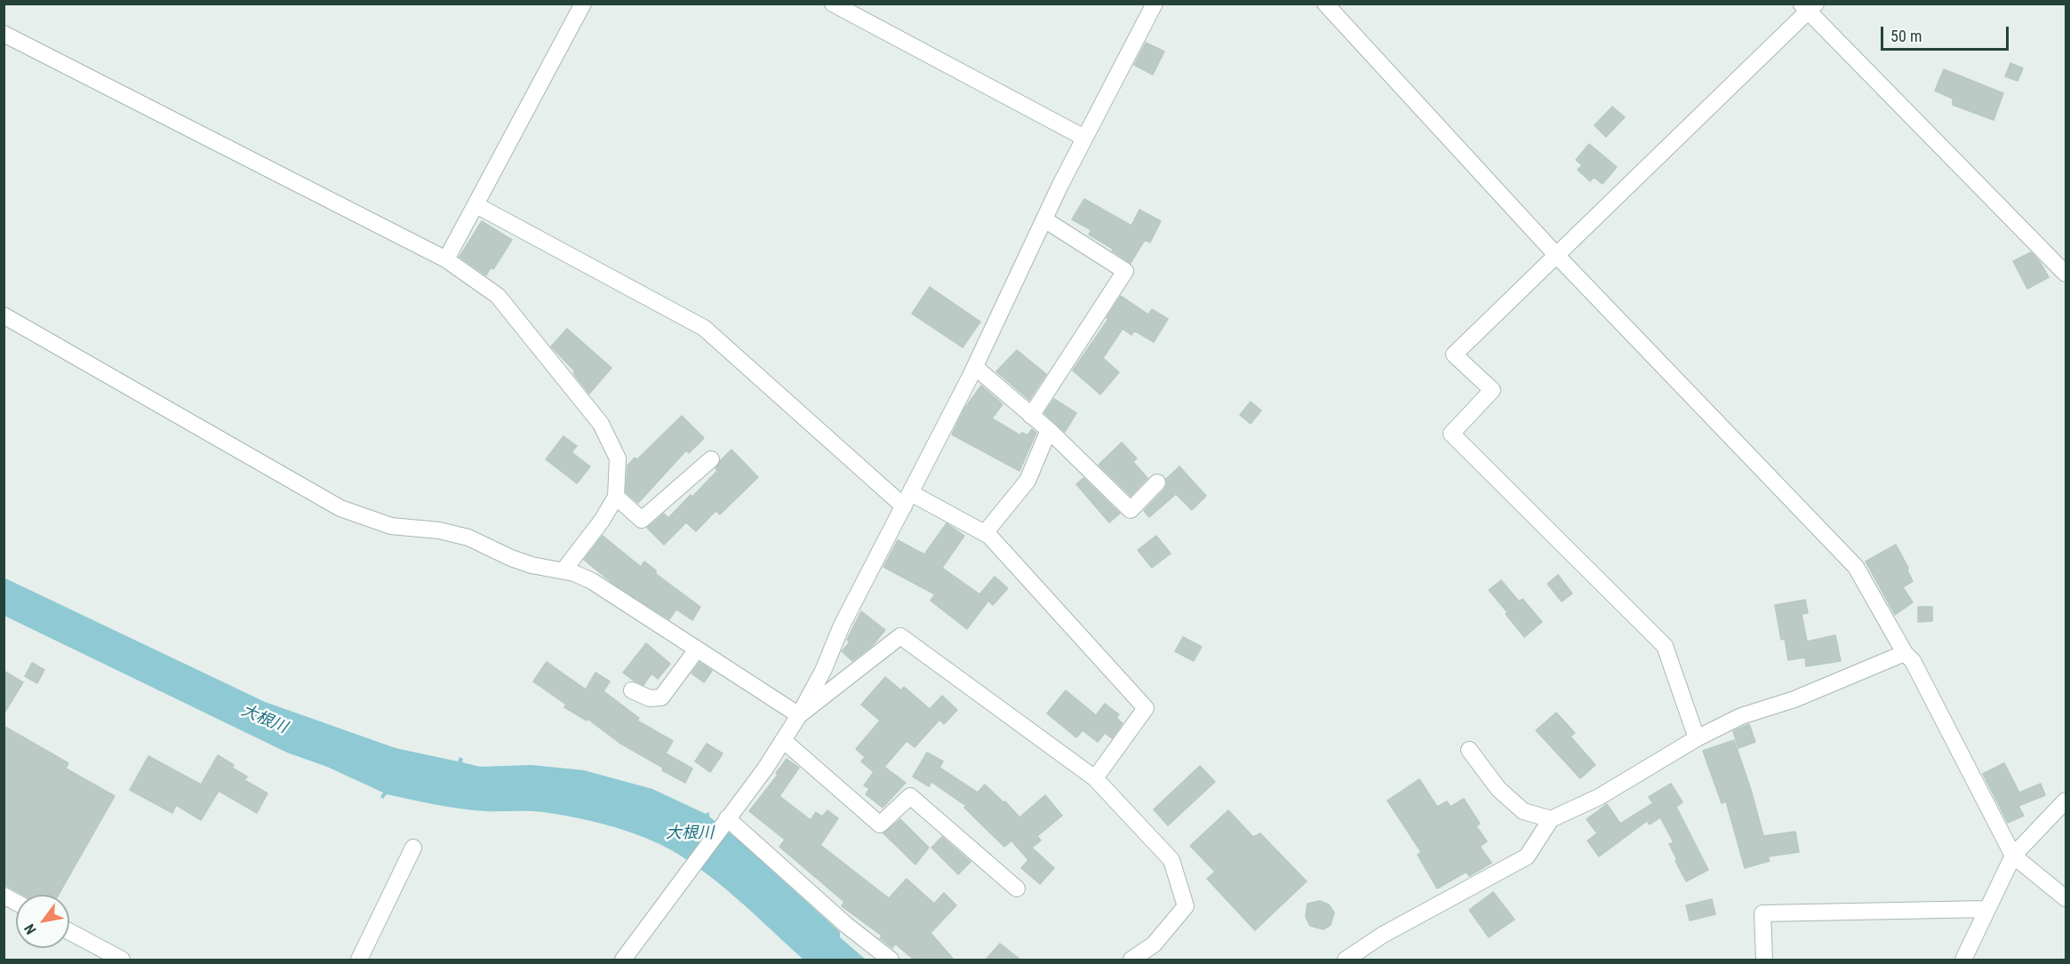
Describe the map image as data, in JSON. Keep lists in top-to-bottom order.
{
  "water": ["大根川"],
  "scale_bar": "50 m",
  "north": "bottom left"
}
